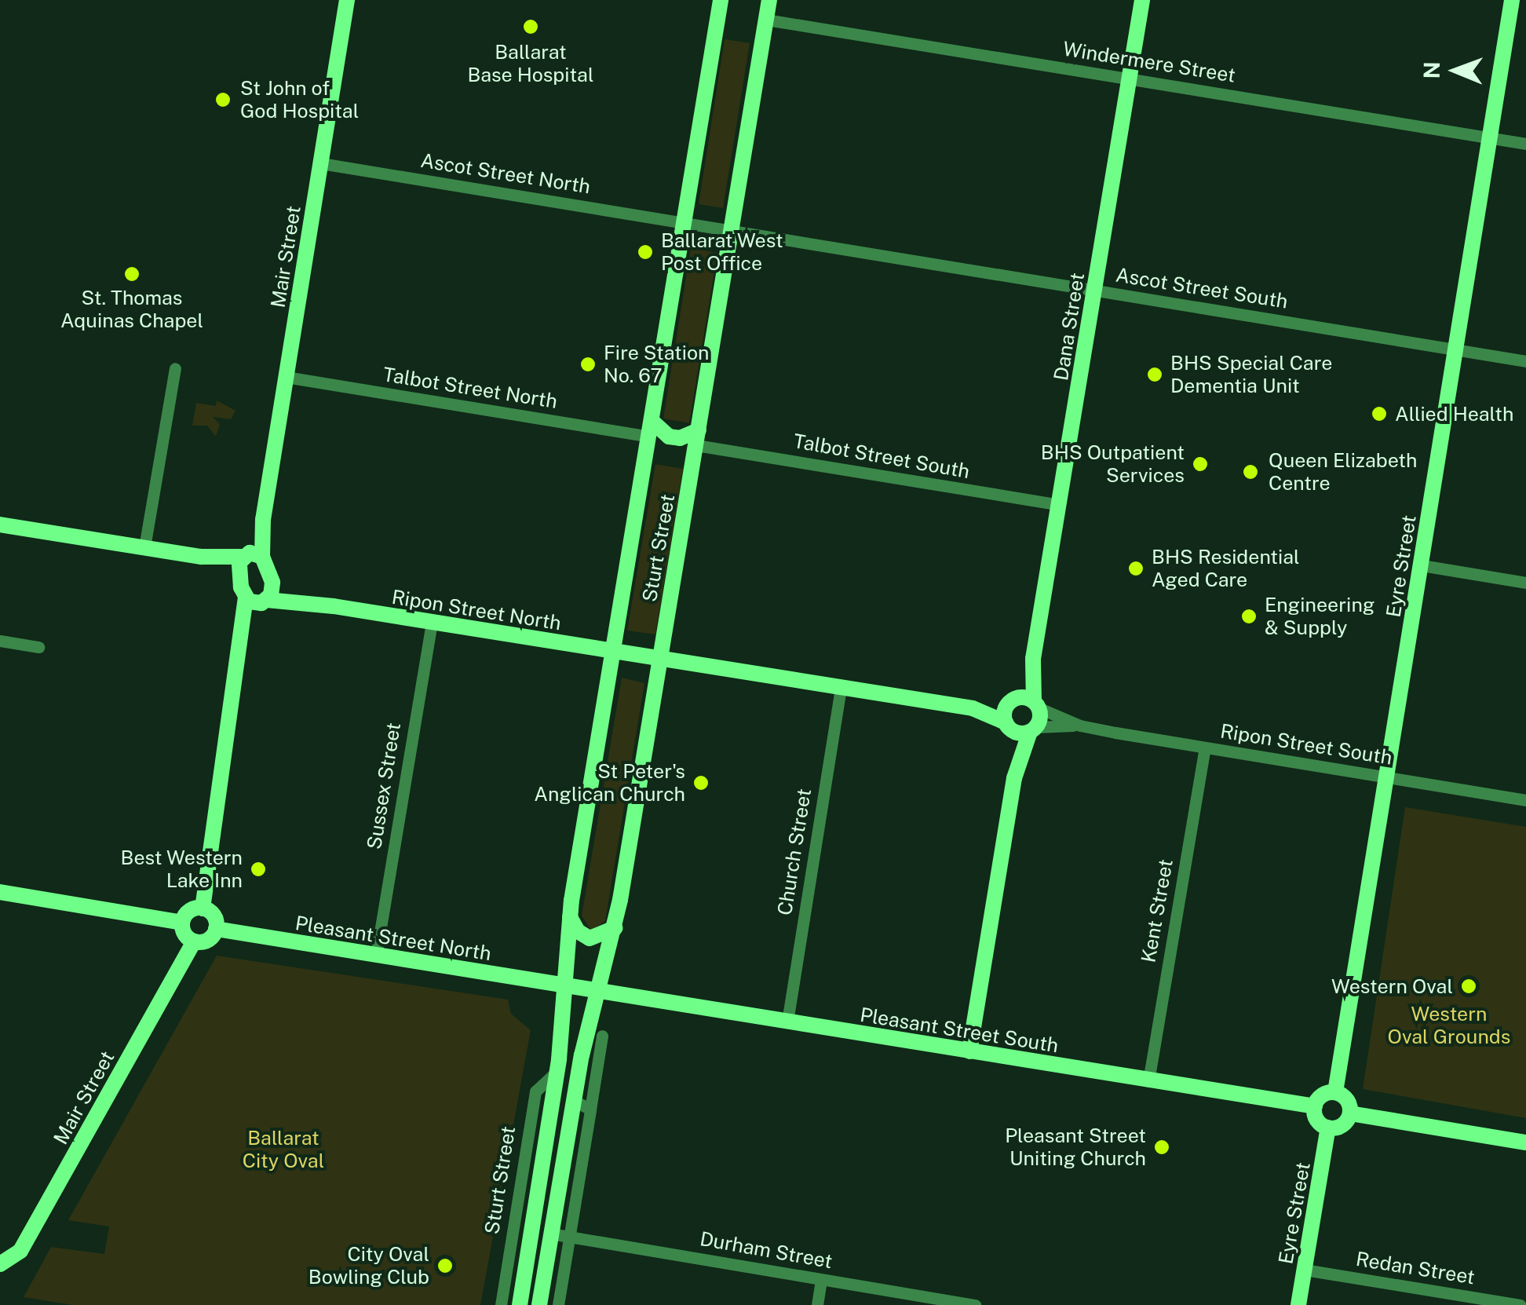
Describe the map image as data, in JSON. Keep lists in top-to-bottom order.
{
  "streets": {
    "street": [
      "Windermere Street",
      "Ascot Street North",
      "Mair Street",
      "Ascot Street South",
      "Dana Street",
      "Talbot Street North",
      "Talbot Street South",
      "Sturt Street",
      "Eyre Street",
      "Ripon Street North",
      "Ripon Street South",
      "Sussex Street",
      "Church Street",
      "Kent Street",
      "Pleasant Street North",
      "Pleasant Street South",
      "Durham Street",
      "Redan Street"
    ]
  },
  "crossings": [
    ["Windermere Street", "Dana Street"],
    ["Windermere Street", "Sturt Street"],
    ["Windermere Street", "Eyre Street"],
    ["Ascot Street North", "Mair Street"],
    ["Ascot Street North", "Ascot Street South"],
    ["Ascot Street North", "Sturt Street"],
    ["Mair Street", "Talbot Street North"],
    ["Mair Street", "Pleasant Street North"],
    ["Ascot Street South", "Dana Street"],
    ["Ascot Street South", "Sturt Street"],
    ["Ascot Street South", "Eyre Street"],
    ["Dana Street", "Talbot Street South"],
    ["Dana Street", "Ripon Street South"],
    ["Talbot Street North", "Sturt Street"],
    ["Talbot Street South", "Sturt Street"],
    ["Sturt Street", "Ripon Street North"],
    ["Sturt Street", "Pleasant Street North"],
    ["Sturt Street", "Pleasant Street South"],
    ["Sturt Street", "Durham Street"],
    ["Eyre Street", "Ripon Street South"],
    ["Eyre Street", "Pleasant Street South"],
    ["Eyre Street", "Redan Street"],
    ["Ripon Street North", "Sussex Street"],
    ["Ripon Street South", "Kent Street"],
    ["Sussex Street", "Pleasant Street North"],
    ["Church Street", "Pleasant Street South"],
    ["Kent Street", "Pleasant Street South"],
    ["Pleasant Street North", "Pleasant Street South"]
  ],
  "parks": ["Western Oval Grounds", "Ballarat City Oval"],
  "places": [
    "Ballarat Base Hospital",
    "St John of God Hospital",
    "Ballarat West Post Office",
    "St. Thomas Aquinas Chapel",
    "Fire Station No. 67",
    "BHS Special Care Dementia Unit",
    "Allied Health",
    "BHS Outpatient Services",
    "Queen Elizabeth Centre",
    "BHS Residential Aged Care",
    "Engineering & Supply",
    "St Peter's Anglican Church",
    "Best Western Lake Inn",
    "Western Oval",
    "Pleasant Street Uniting Church",
    "City Oval Bowling Club"
  ],
  "north": "left"
}
